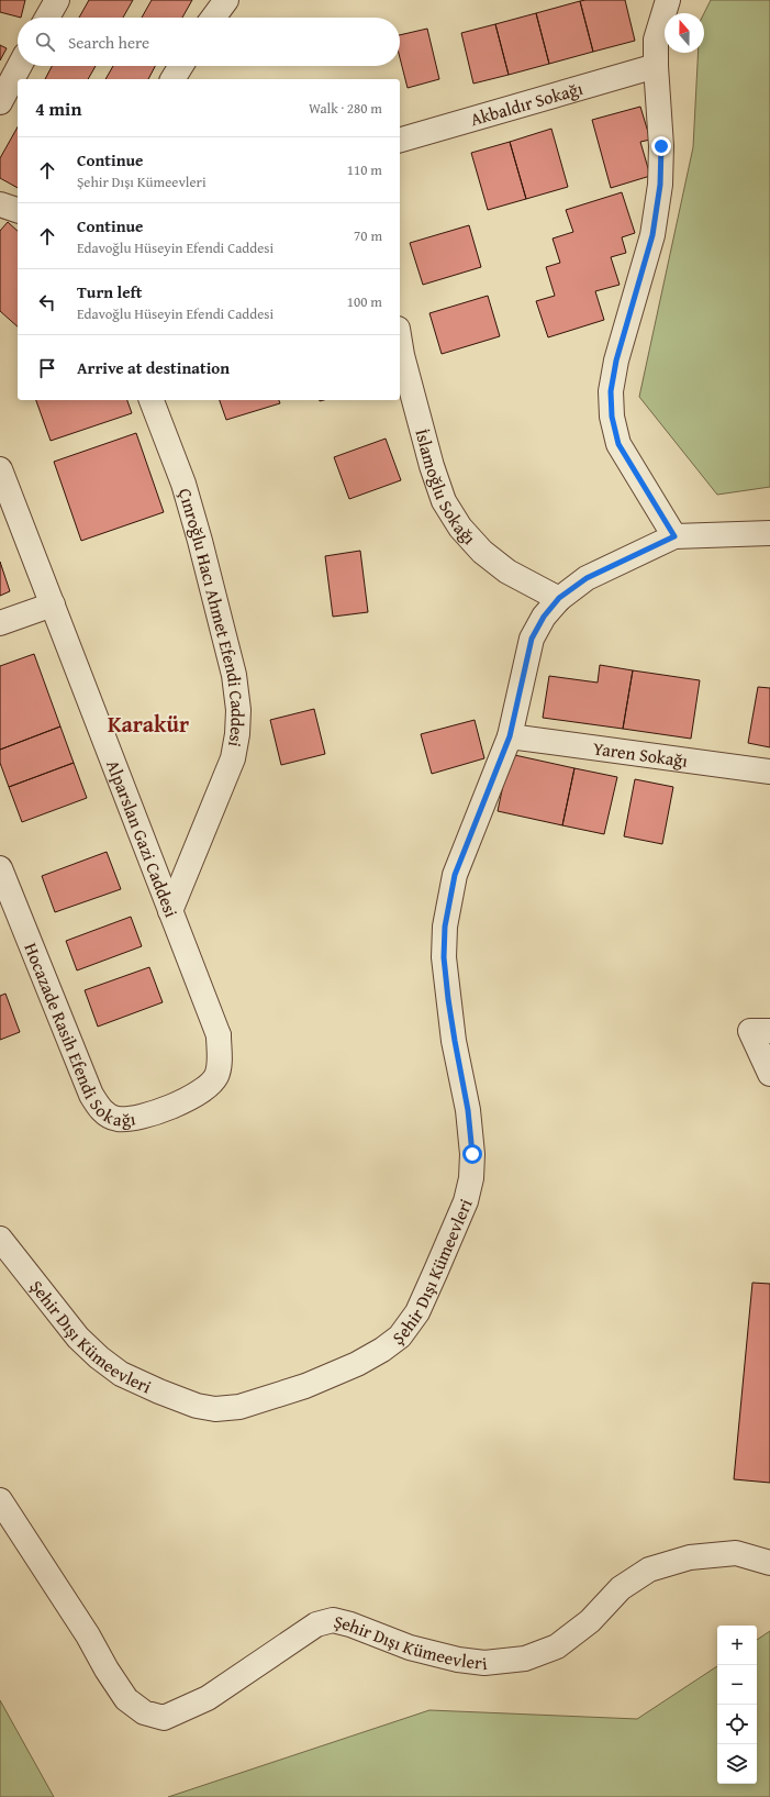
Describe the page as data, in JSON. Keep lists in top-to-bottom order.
{
  "streets": {
    "street": [
      "Akbaldır Sokağı",
      "İslamoğlu Sokağı",
      "Çınroğlu Hacı Ahmet Efendi Caddesi",
      "Yaren Sokağı",
      "Alparslan Gazi Caddesi",
      "Hocazade Rasih Efendi Sokağı",
      "Şehir Dışı Kümeevleri"
    ]
  },
  "crossings": [
    ["İslamoğlu Sokağı", "Şehir Dışı Kümeevleri"],
    ["Çınroğlu Hacı Ahmet Efendi Caddesi", "Alparslan Gazi Caddesi"],
    ["Yaren Sokağı", "Şehir Dışı Kümeevleri"],
    ["Alparslan Gazi Caddesi", "Hocazade Rasih Efendi Sokağı"]
  ],
  "districts": ["Karakür"],
  "north": "top",
  "page": {
    "search": "Search here",
    "heading": ["4 min", "Walk · 280 m"],
    "list": [
      ["Continue", "Şehir Dışı Kümeevleri", "110 m"],
      ["Continue", "Edavoğlu Hüseyin Efendi Caddesi", "70 m"],
      ["Turn left", "Edavoğlu Hüseyin Efendi Caddesi", "100 m"],
      "Arrive at destination"
    ],
    "map_buttons": ["+", "−"]
  }
}
